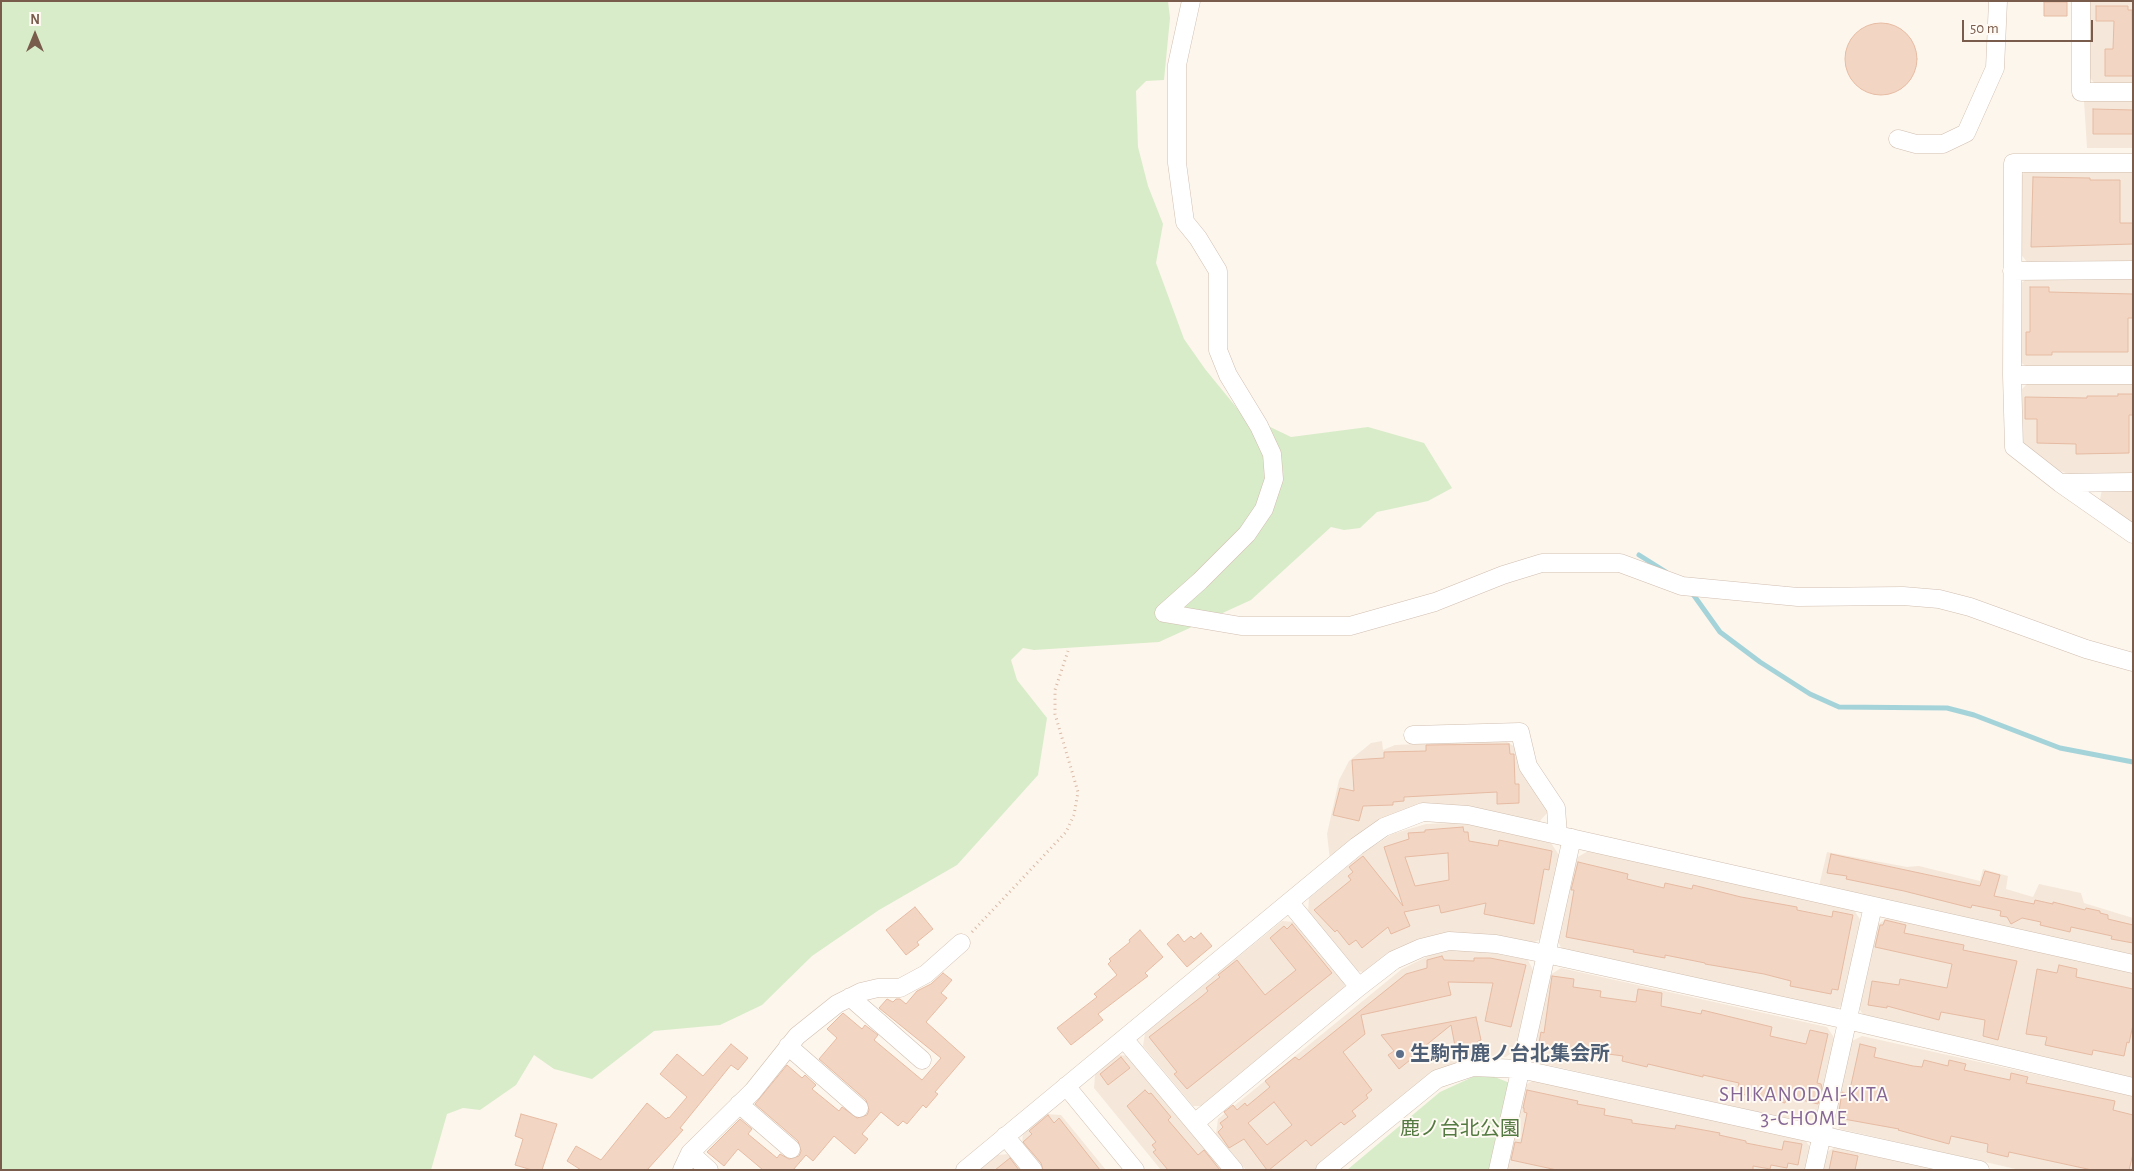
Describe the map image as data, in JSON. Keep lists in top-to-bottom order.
{
  "districts": ["SHIKANODAI-KITA 3-CHOME"],
  "parks": ["鹿ノ台北公園"],
  "places": ["生駒市鹿ノ台北集会所"],
  "scale_bar": "50 m",
  "north": "top"
}
